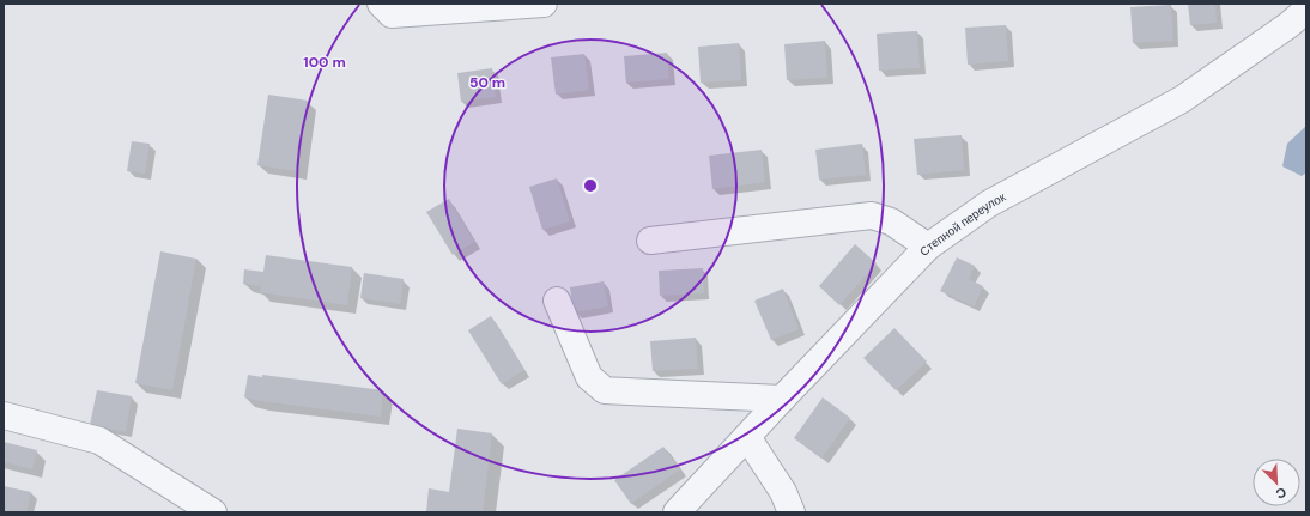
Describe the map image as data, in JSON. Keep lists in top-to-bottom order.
{
  "streets": {
    "street": ["Степной переулок"]
  },
  "north": "bottom right",
  "rings": ["100 m", "50 m"]
}
